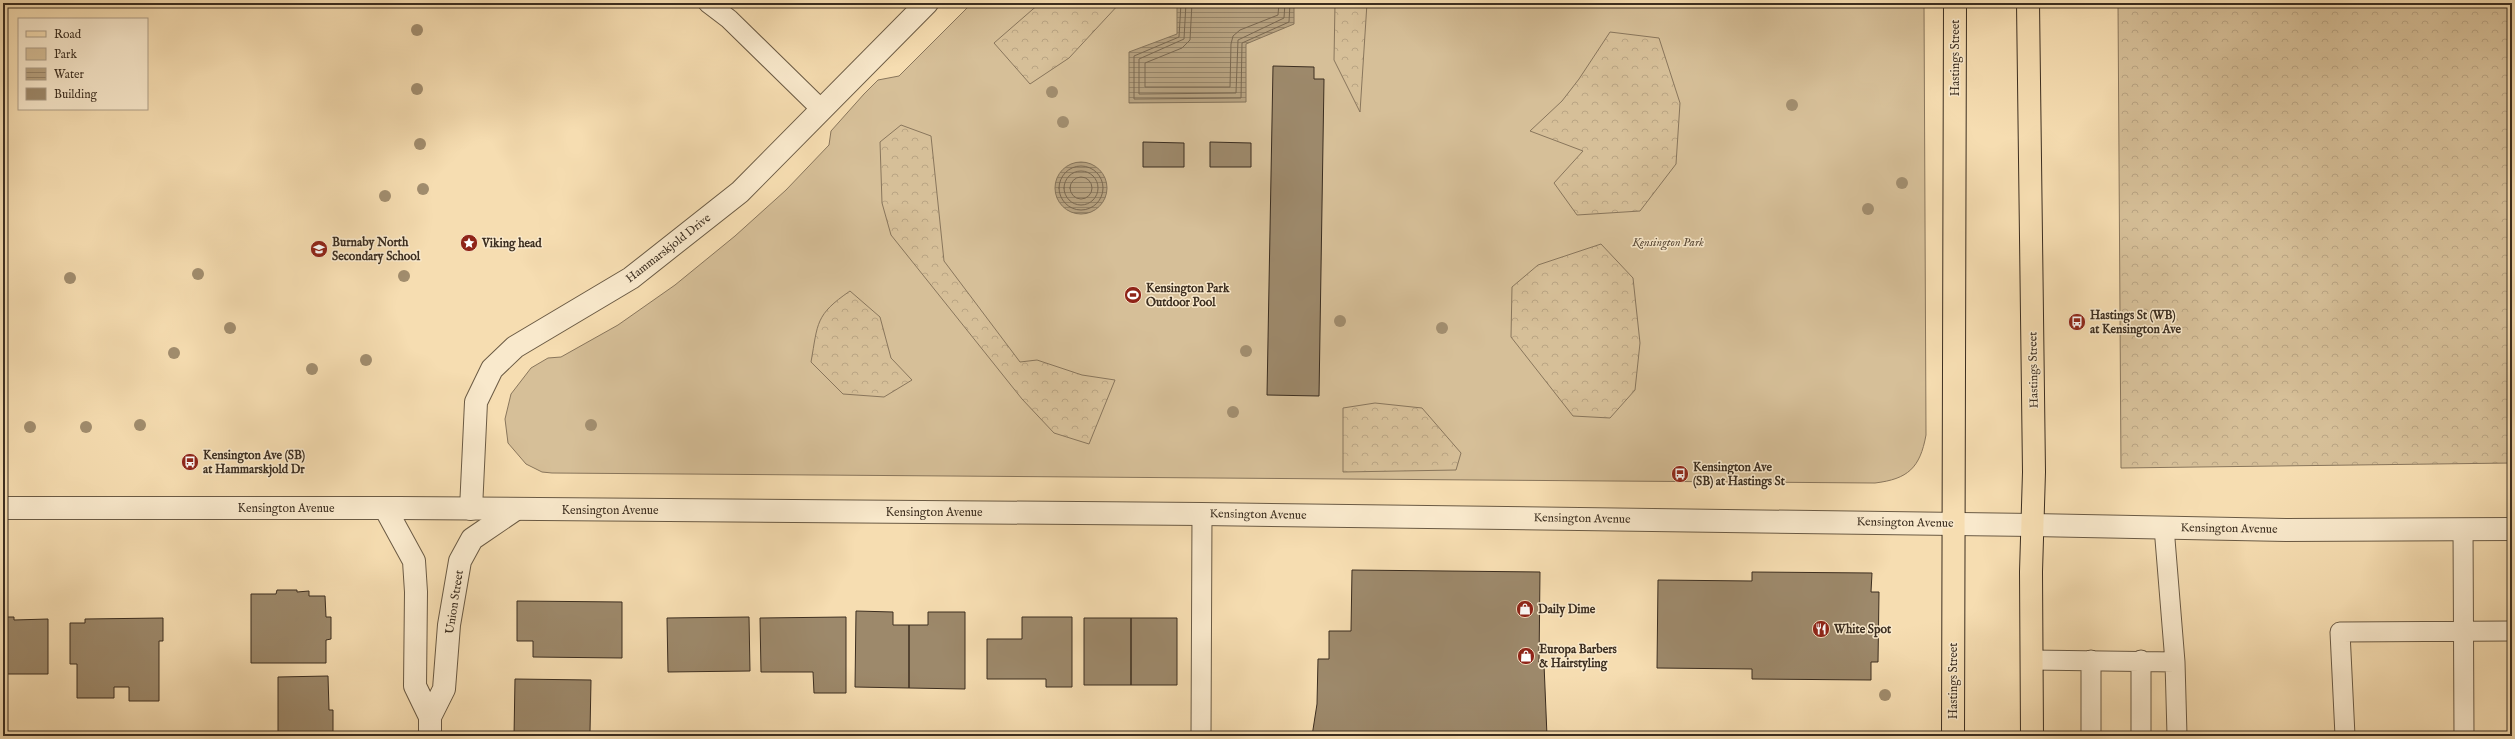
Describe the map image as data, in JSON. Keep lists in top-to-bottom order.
{
  "streets": {
    "main road": ["Hastings Street"],
    "street": ["Hammarskjold Drive", "Kensington Avenue", "Union Street"]
  },
  "crossings": [
    ["Hastings Street", "Kensington Avenue"],
    ["Hammarskjold Drive", "Kensington Avenue"],
    ["Kensington Avenue", "Union Street"]
  ],
  "parks": ["Kensington Park"],
  "places": {
    "place": ["Viking head"],
    "school or university": ["Burnaby North Secondary School"],
    "sports": ["Kensington Park Outdoor Pool"],
    "bus stop": ["Hastings St (WB) at Kensington Ave", "Kensington Ave (SB) at Hammarskjold Dr", "Kensington Ave (SB) at Hastings St"],
    "shop": ["Daily Dime", "Europa Barbers & Hairstyling"],
    "restaurant": ["White Spot"]
  },
  "legend": [
    "Road",
    "Park",
    "Water",
    "Building"
  ]
}
